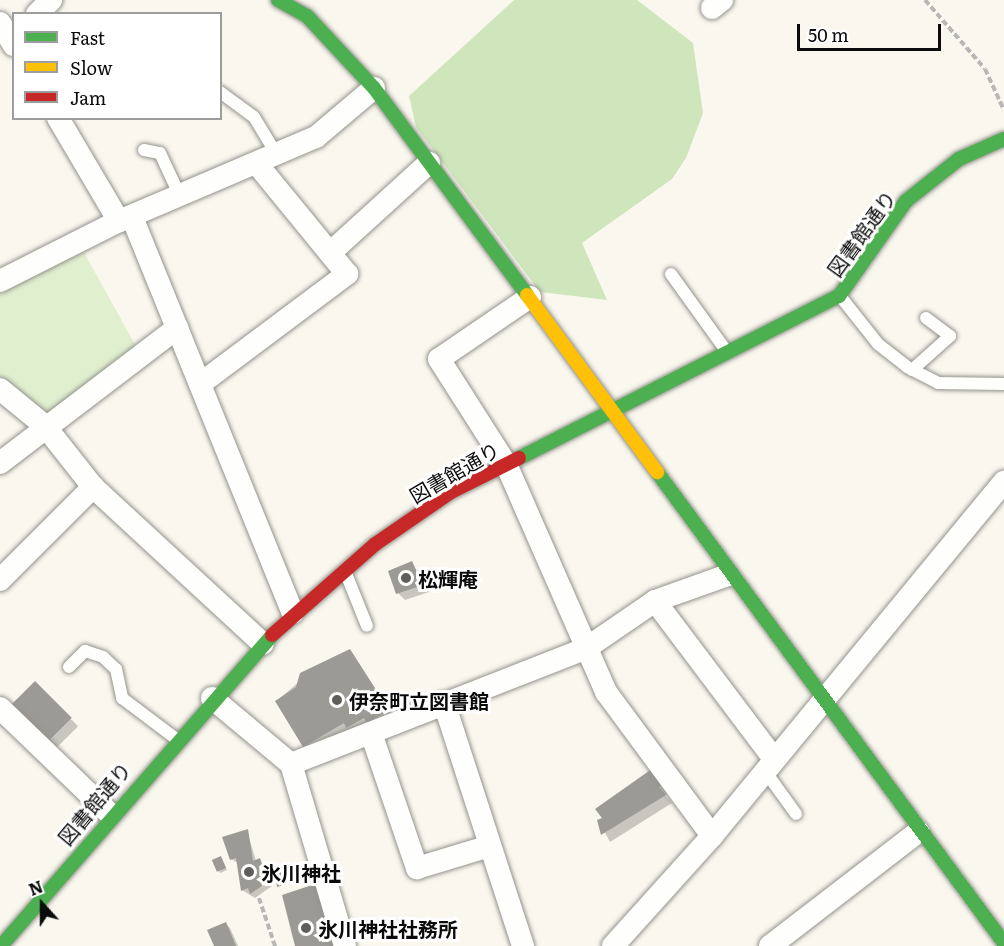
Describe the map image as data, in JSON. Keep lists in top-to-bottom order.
{
  "streets": {
    "street": ["図書館通り"]
  },
  "places": [
    "松輝庵",
    "伊奈町立図書館",
    "氷川神社",
    "氷川神社社務所"
  ],
  "legend": ["Fast", "Slow", "Jam"],
  "scale_bar": "50 m",
  "north": "top"
}
